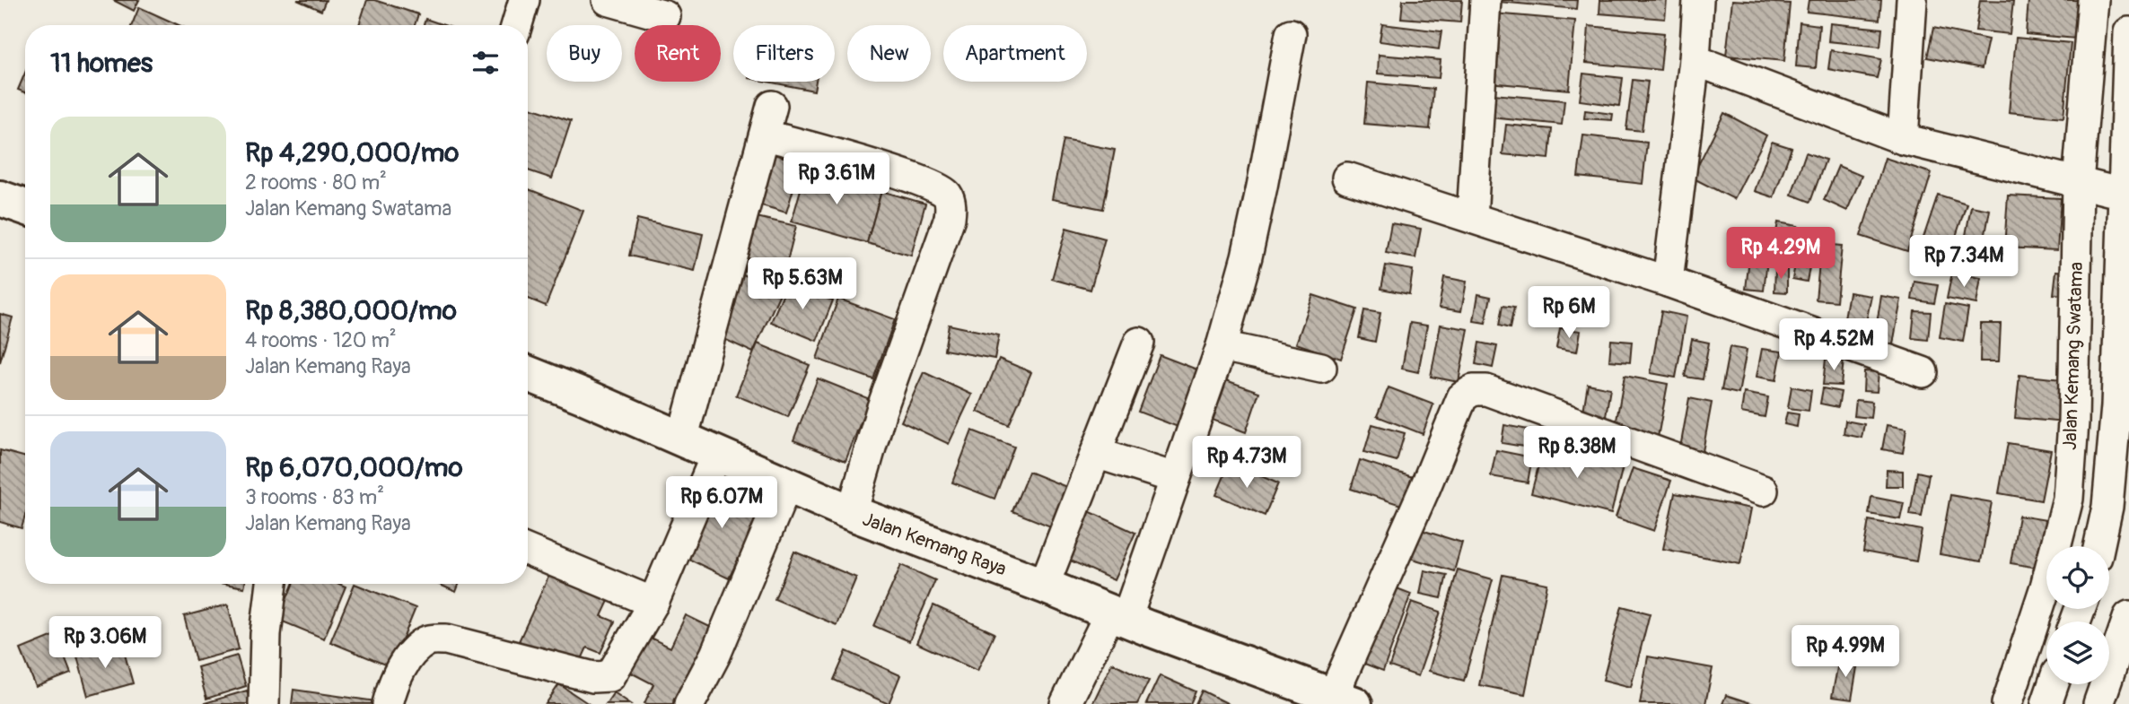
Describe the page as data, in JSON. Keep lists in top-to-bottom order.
{
  "streets": {
    "street": ["Jalan Kemang Swatama", "Jalan Kemang Raya"]
  },
  "page": {
    "chip": [
      "Buy",
      "Rent",
      "Filters",
      "New",
      "Apartment"
    ],
    "heading": "11 homes",
    "list": [
      {
        "name": "Rp 4,290,000/mo",
        "note": "2 rooms · 80 m² · Jalan Kemang Swatama"
      },
      {
        "name": "Rp 8,380,000/mo",
        "note": "4 rooms · 120 m² · Jalan Kemang Raya"
      },
      {
        "name": "Rp 6,070,000/mo",
        "note": "3 rooms · 83 m² · Jalan Kemang Raya"
      }
    ],
    "price": [
      "Rp 3.61M",
      "Rp 4.29M",
      "Rp 7.34M",
      "Rp 5.63M",
      "Rp 6M",
      "Rp 4.52M",
      "Rp 8.38M",
      "Rp 4.73M",
      "Rp 6.07M",
      "Rp 3.06M",
      "Rp 4.99M"
    ]
  }
}
